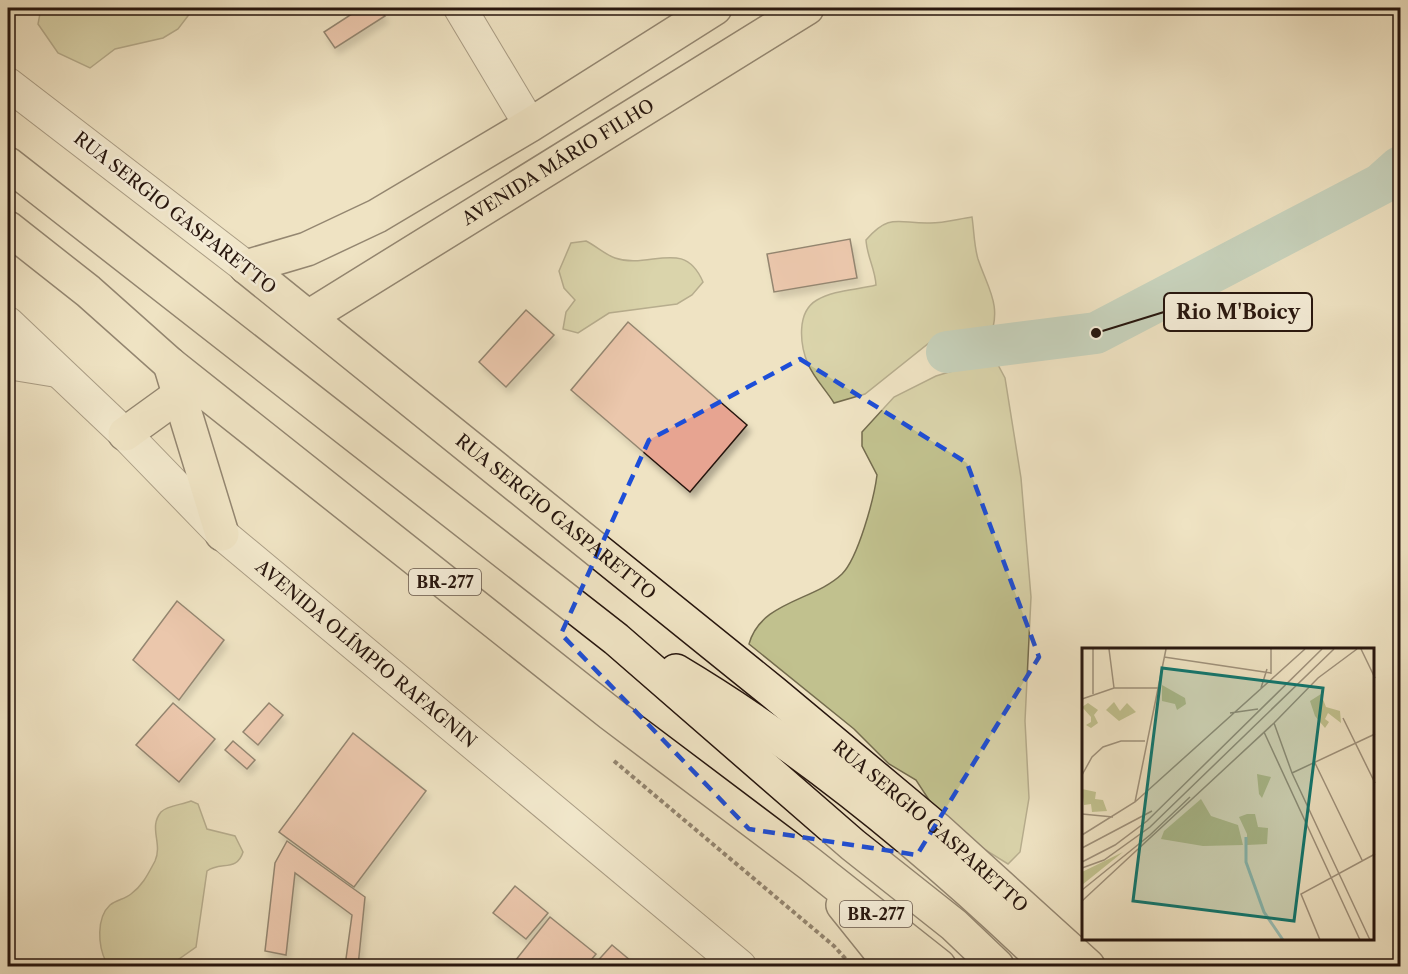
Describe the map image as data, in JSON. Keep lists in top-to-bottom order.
{
  "streets": {
    "main road": ["AVENIDA MÁRIO FILHO", "RUA SERGIO GASPARETTO", "BR-277"],
    "street": ["AVENIDA OLÍMPIO RAFAGNIN"]
  },
  "crossings": [
    ["AVENIDA MÁRIO FILHO", "RUA SERGIO GASPARETTO"]
  ],
  "places": ["Rio M'Boicy"]
}
